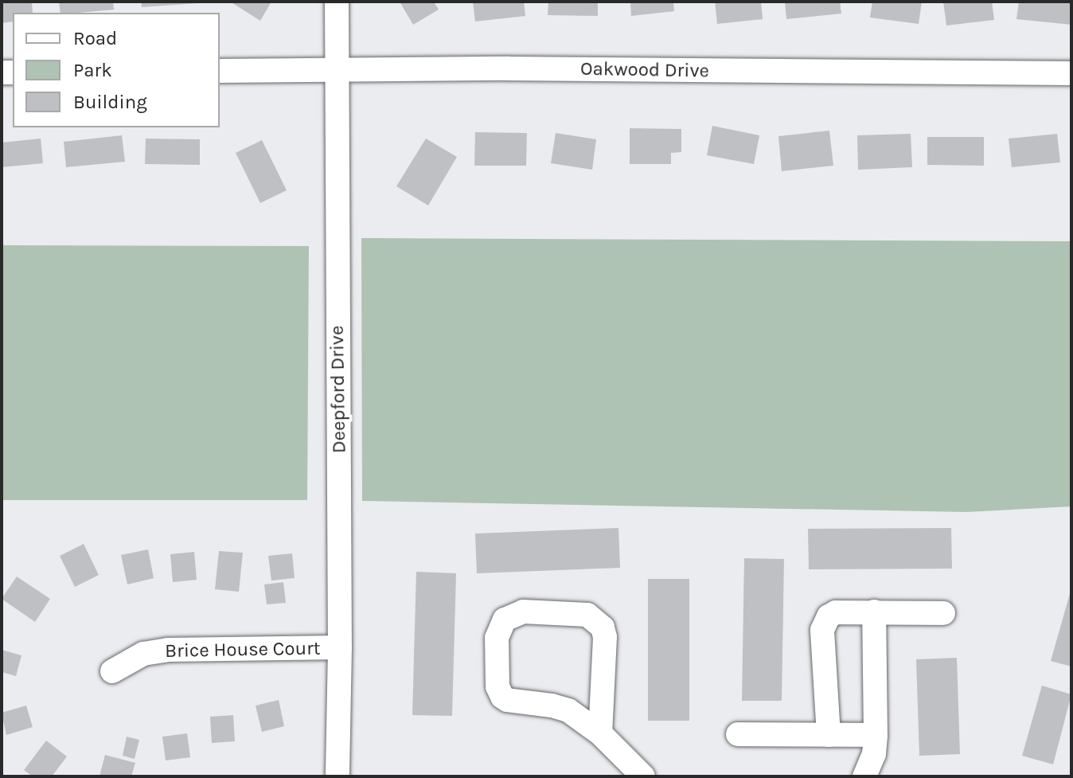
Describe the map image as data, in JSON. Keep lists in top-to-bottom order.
{
  "streets": {
    "street": ["Oakwood Drive", "Deepford Drive", "Brice House Court"]
  },
  "crossings": [
    ["Oakwood Drive", "Deepford Drive"],
    ["Deepford Drive", "Brice House Court"]
  ],
  "legend": ["Road", "Park", "Building"]
}
